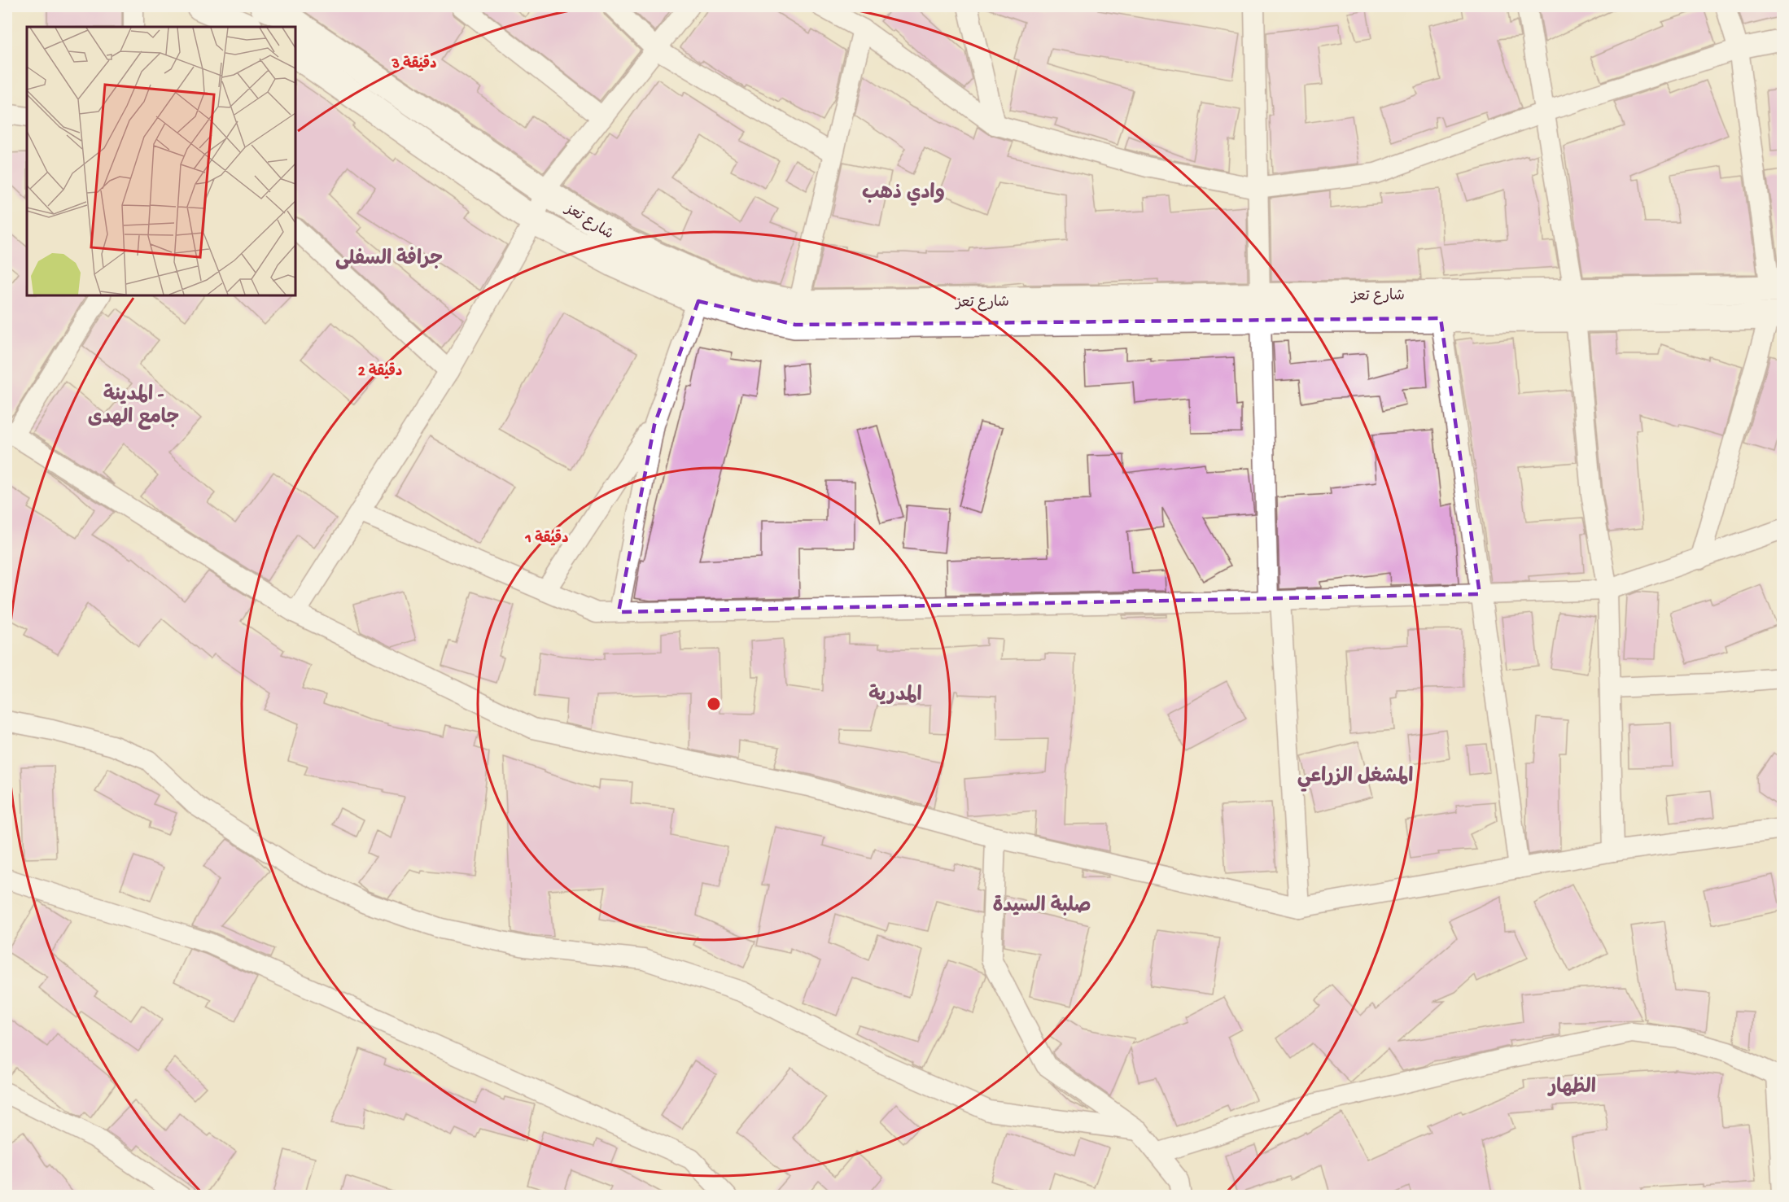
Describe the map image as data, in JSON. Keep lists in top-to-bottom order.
{
  "streets": {
    "main road": ["شارع تعز"]
  },
  "districts": [
    "وادي ذهب",
    "جرافة السفلى",
    "المدينة - جامع الهدى",
    "المدرية",
    "المشغل الزراعي",
    "صلبة السيدة",
    "الظهار"
  ],
  "rings": ["3 دقيقة", "2 دقيقة", "1 دقيقة"]
}
